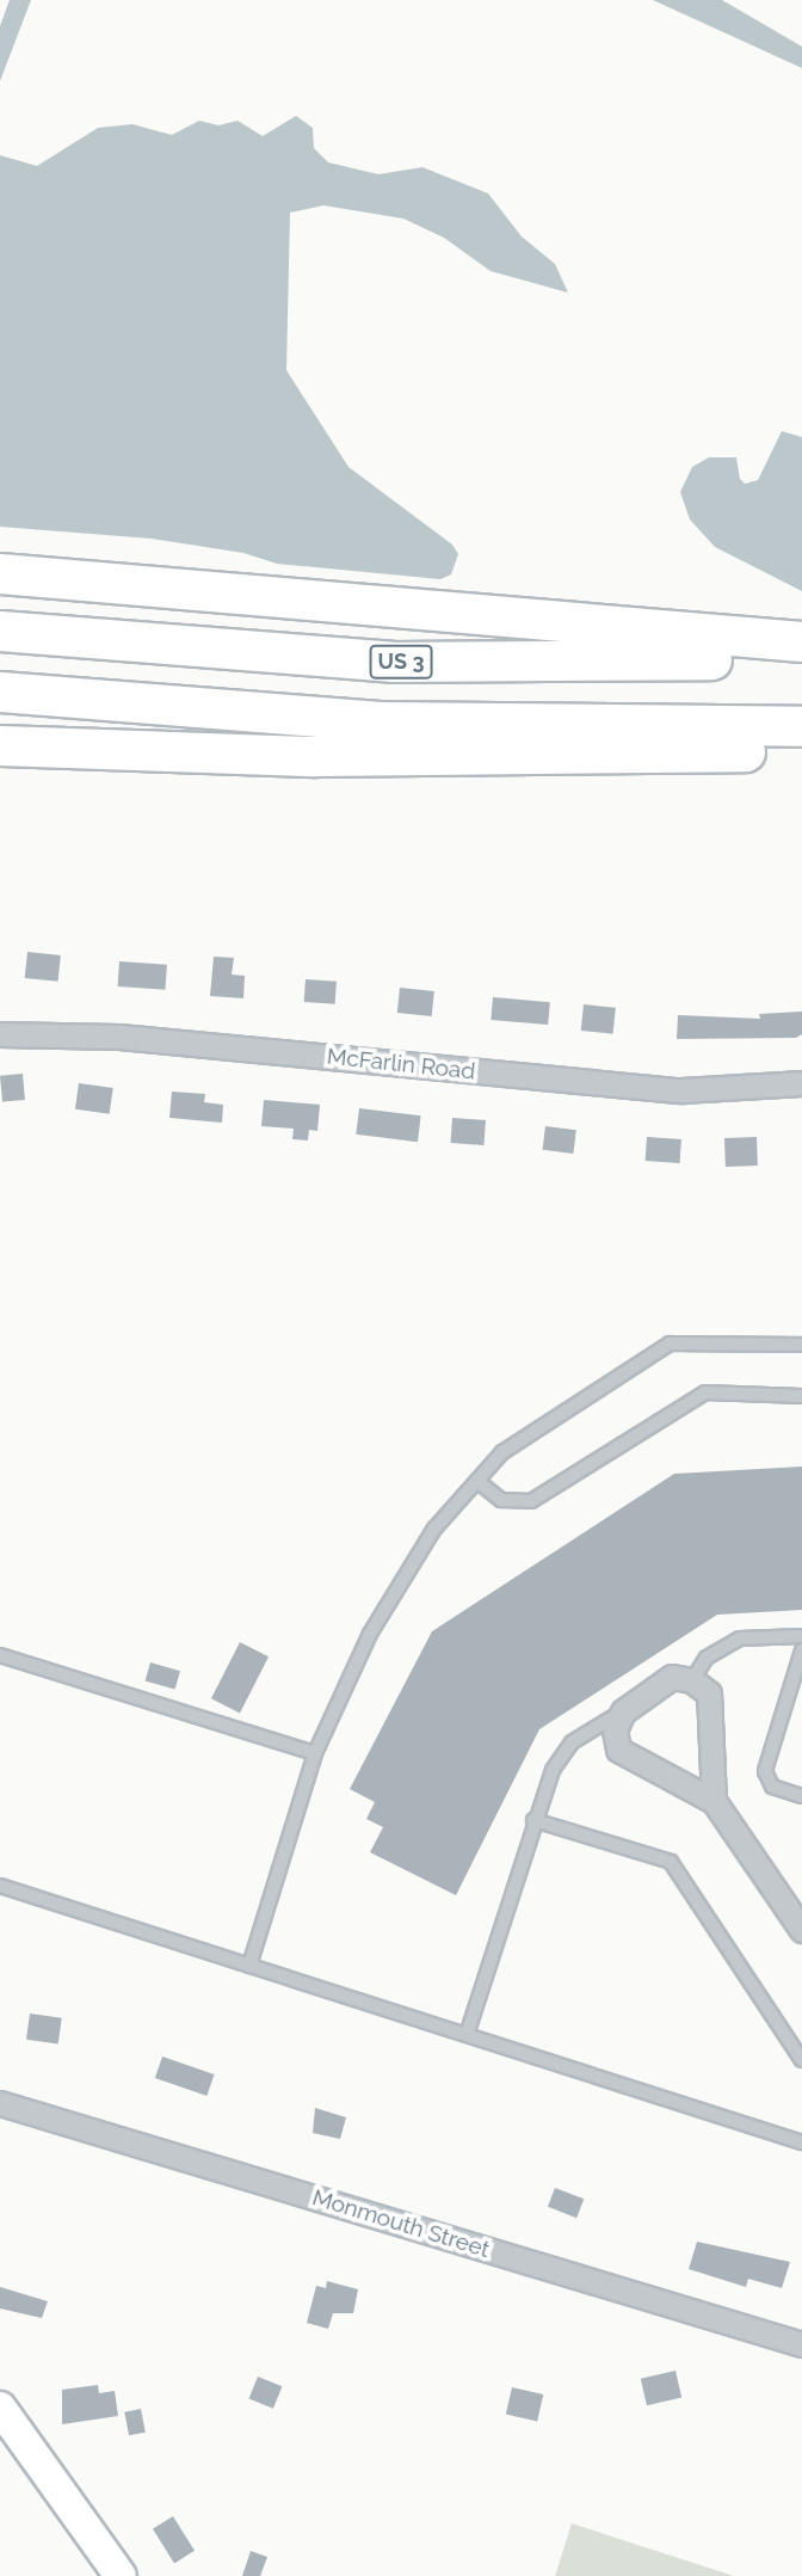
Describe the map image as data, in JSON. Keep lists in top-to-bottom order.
{
  "streets": {
    "highway": ["US 3"],
    "street": ["McFarlin Road", "Monmouth Street"]
  }
}
